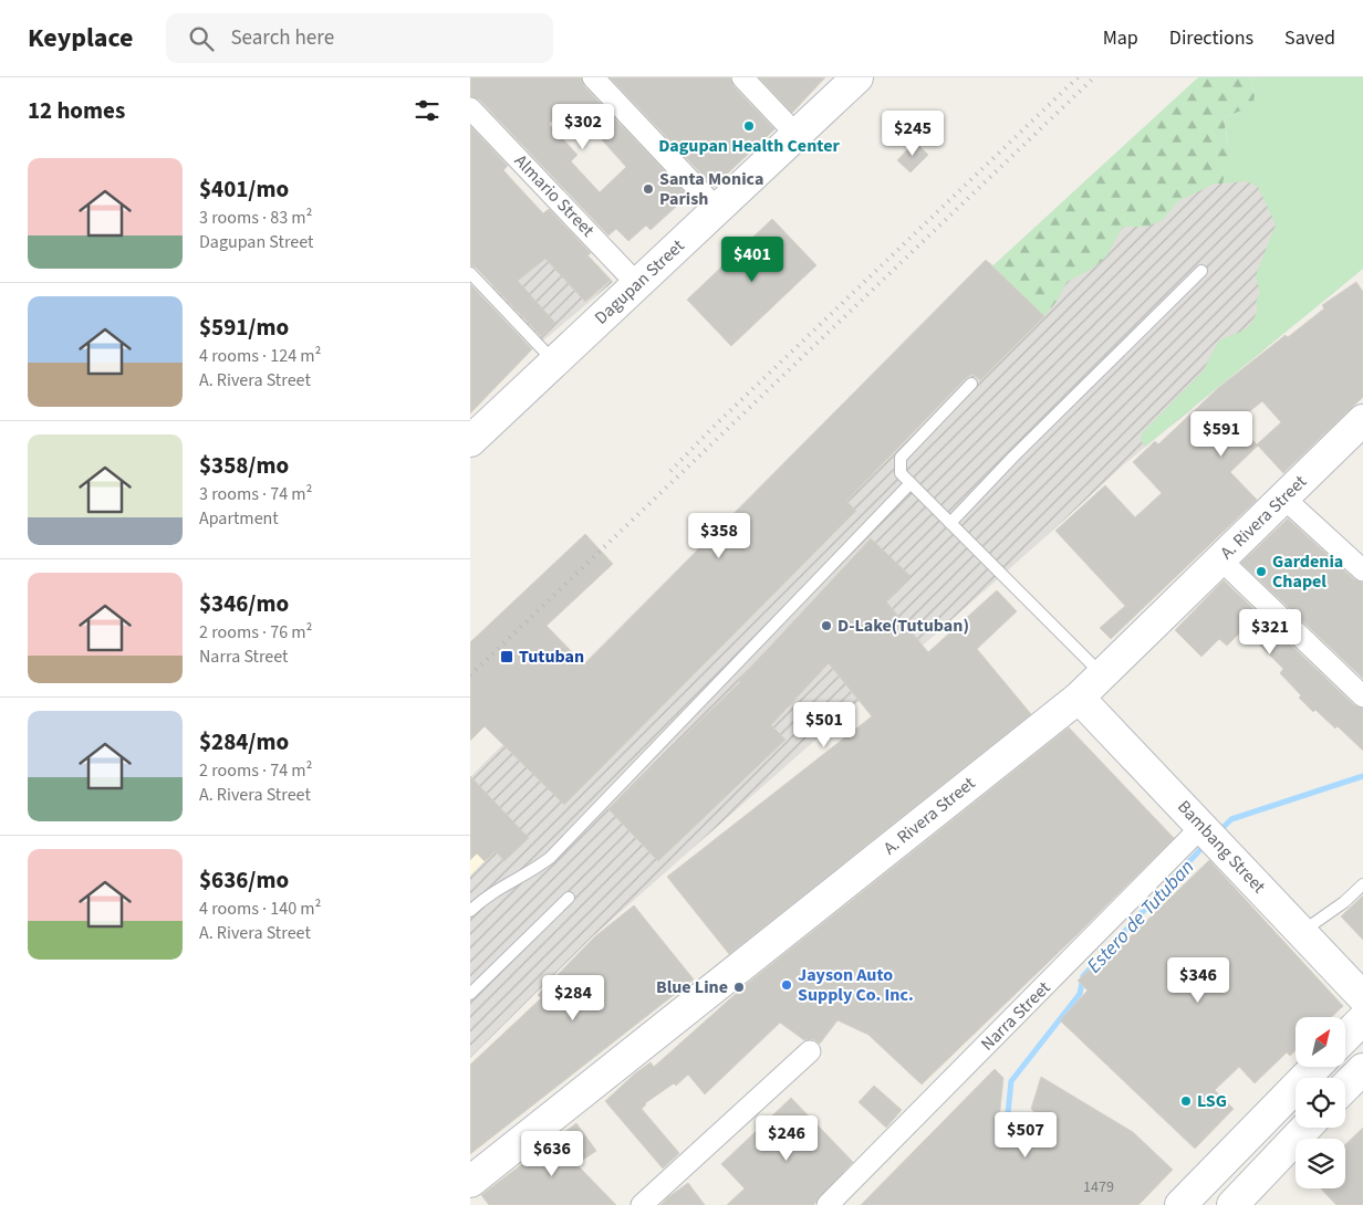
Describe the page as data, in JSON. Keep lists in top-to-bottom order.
{
  "streets": {
    "street": [
      "Almario Street",
      "Dagupan Street",
      "A. Rivera Street",
      "Bambang Street",
      "Narra Street"
    ]
  },
  "crossings": [
    ["Almario Street", "Dagupan Street"],
    ["A. Rivera Street", "Bambang Street"],
    ["Bambang Street", "Narra Street"]
  ],
  "water": ["Estero de Tutuban"],
  "places": {
    "other": [
      "Dagupan Health Center",
      "Santa Monica Parish",
      "Gardenia Chapel",
      "D-Lake(Tutuban)",
      "Jayson Auto Supply Co. Inc.",
      "Blue Line",
      "LSG"
    ],
    "transit": ["Tutuban"]
  },
  "house_numbers": ["1479"],
  "north": "top right",
  "page": {
    "header": "Keyplace",
    "search": "Search here",
    "nav": ["Map", "Directions", "Saved"],
    "heading": "12 homes",
    "price": [
      "$302",
      "$245",
      "$401",
      "$591",
      "$358",
      "$321",
      "$501",
      "$346",
      "$284",
      "$507",
      "$246",
      "$636"
    ],
    "list": [
      {
        "name": "$401/mo",
        "note": "3 rooms · 83 m² · Dagupan Street"
      },
      {
        "name": "$591/mo",
        "note": "4 rooms · 124 m² · A. Rivera Street"
      },
      {
        "name": "$358/mo",
        "note": "3 rooms · 74 m² · Apartment"
      },
      {
        "name": "$346/mo",
        "note": "2 rooms · 76 m² · Narra Street"
      },
      {
        "name": "$284/mo",
        "note": "2 rooms · 74 m² · A. Rivera Street"
      },
      {
        "name": "$636/mo",
        "note": "4 rooms · 140 m² · A. Rivera Street"
      }
    ]
  }
}
